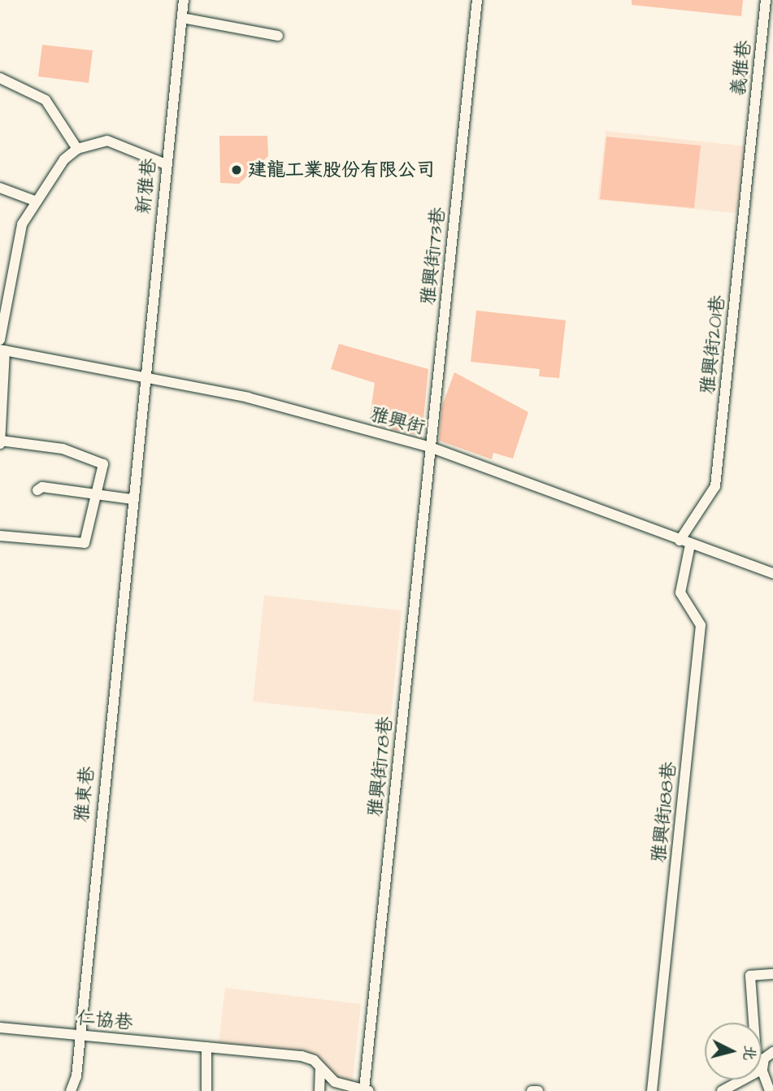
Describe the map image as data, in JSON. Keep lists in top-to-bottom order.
{
  "streets": {
    "street": [
      "義雅巷",
      "新雅巷",
      "雅興街173巷",
      "雅興街201巷",
      "雅興街",
      "雅興街178巷",
      "雅東巷",
      "雅興街188巷",
      "仁協巷"
    ]
  },
  "crossings": [
    ["義雅巷", "雅興街201巷"],
    ["新雅巷", "雅興街"],
    ["新雅巷", "雅東巷"],
    ["雅興街173巷", "雅興街"],
    ["雅興街173巷", "雅興街178巷"],
    ["雅興街201巷", "雅興街"],
    ["雅興街", "雅興街178巷"],
    ["雅興街", "雅東巷"],
    ["雅興街", "雅興街188巷"],
    ["雅興街178巷", "仁協巷"],
    ["雅東巷", "仁協巷"]
  ],
  "places": ["建龍工業股份有限公司"],
  "north": "right"
}
